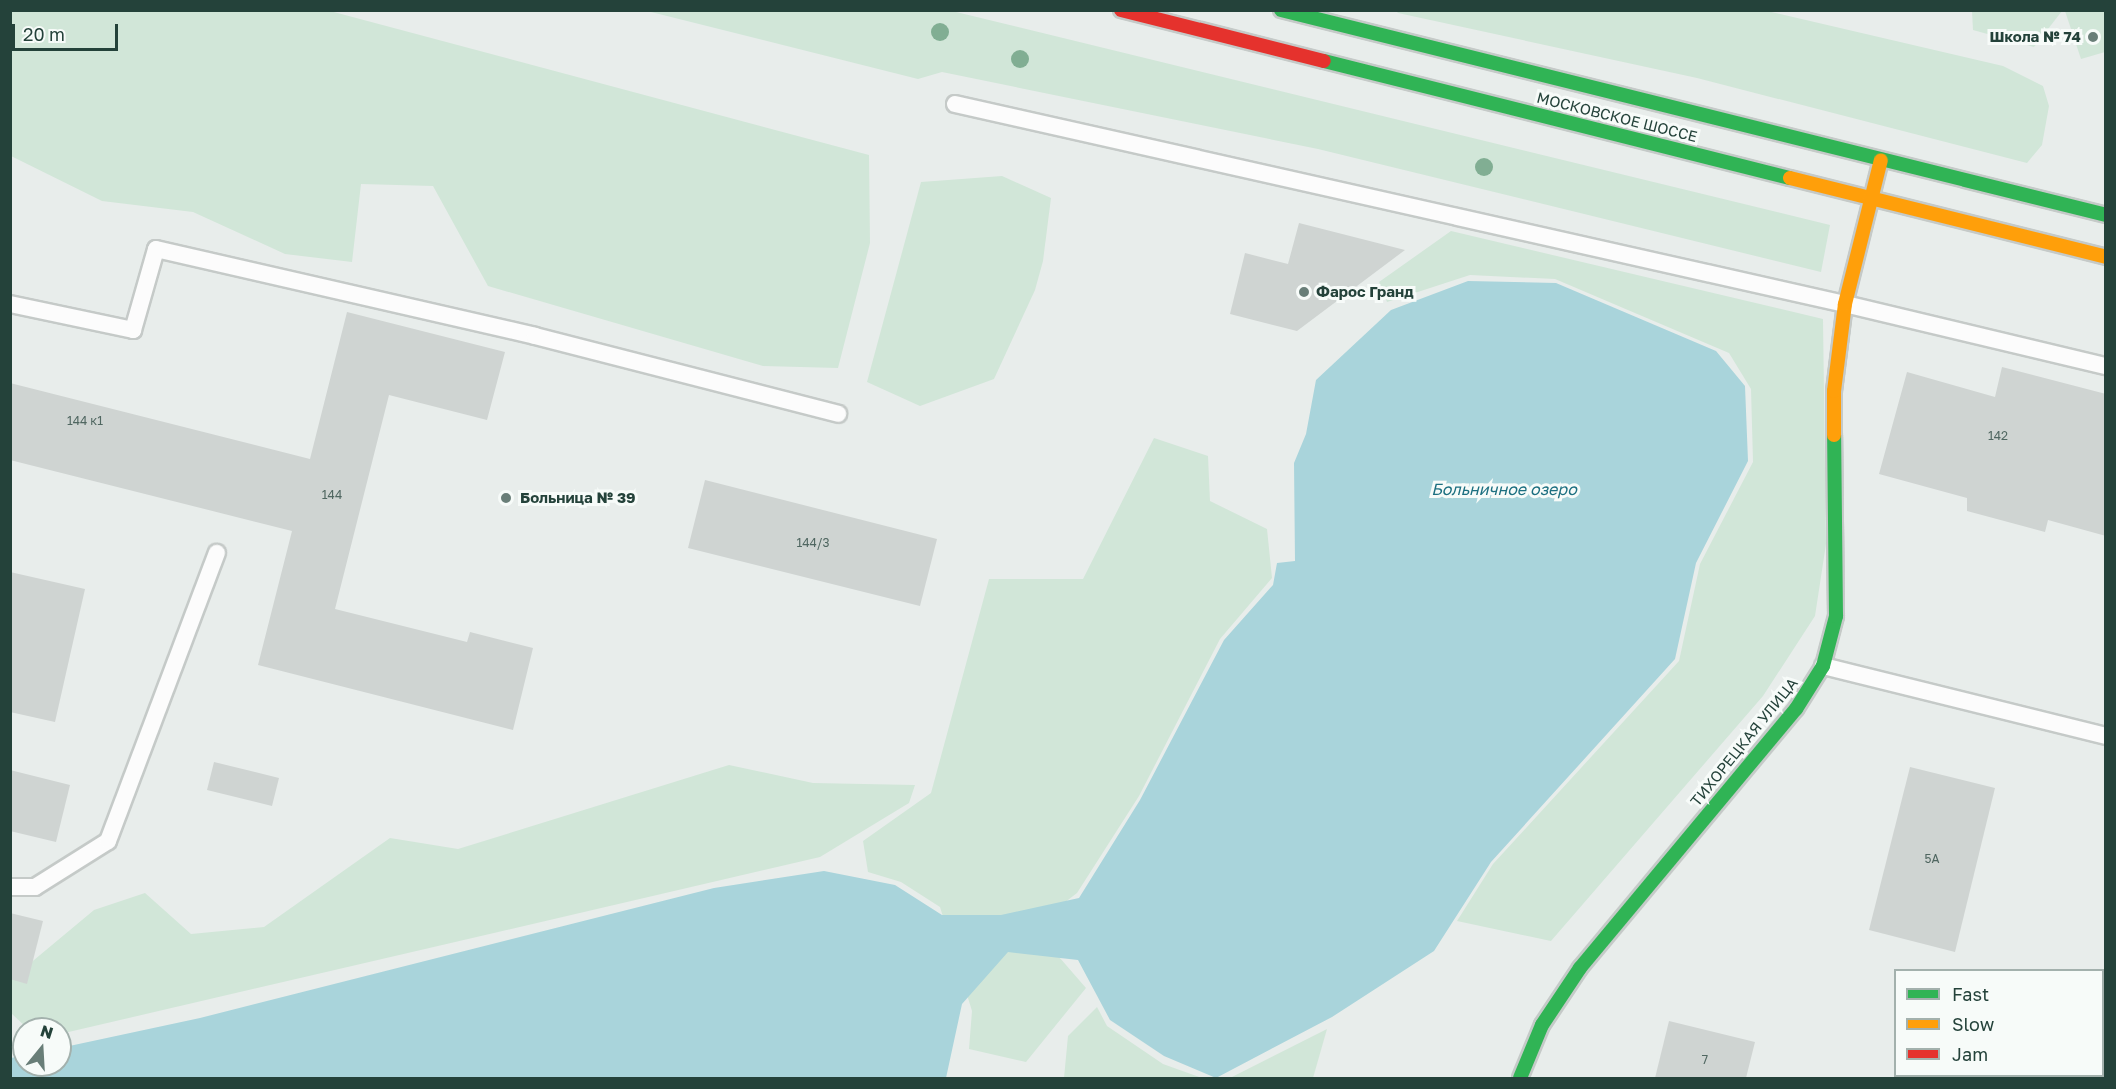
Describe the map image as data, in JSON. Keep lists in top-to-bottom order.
{
  "streets": {
    "main road": ["МОСКОВСКОЕ ШОССЕ", "ТИХОРЕЦКАЯ УЛИЦА"]
  },
  "crossings": [
    ["МОСКОВСКОЕ ШОССЕ", "ТИХОРЕЦКАЯ УЛИЦА"]
  ],
  "water": ["Больничное озеро"],
  "places": ["Школа № 74", "Фарос Гранд", "Больница № 39"],
  "house_numbers": [
    "144 к1",
    "142",
    "144",
    "144/3",
    "5А",
    "7"
  ],
  "legend": ["Fast", "Slow", "Jam"],
  "scale_bar": "20 m",
  "north": "top"
}
